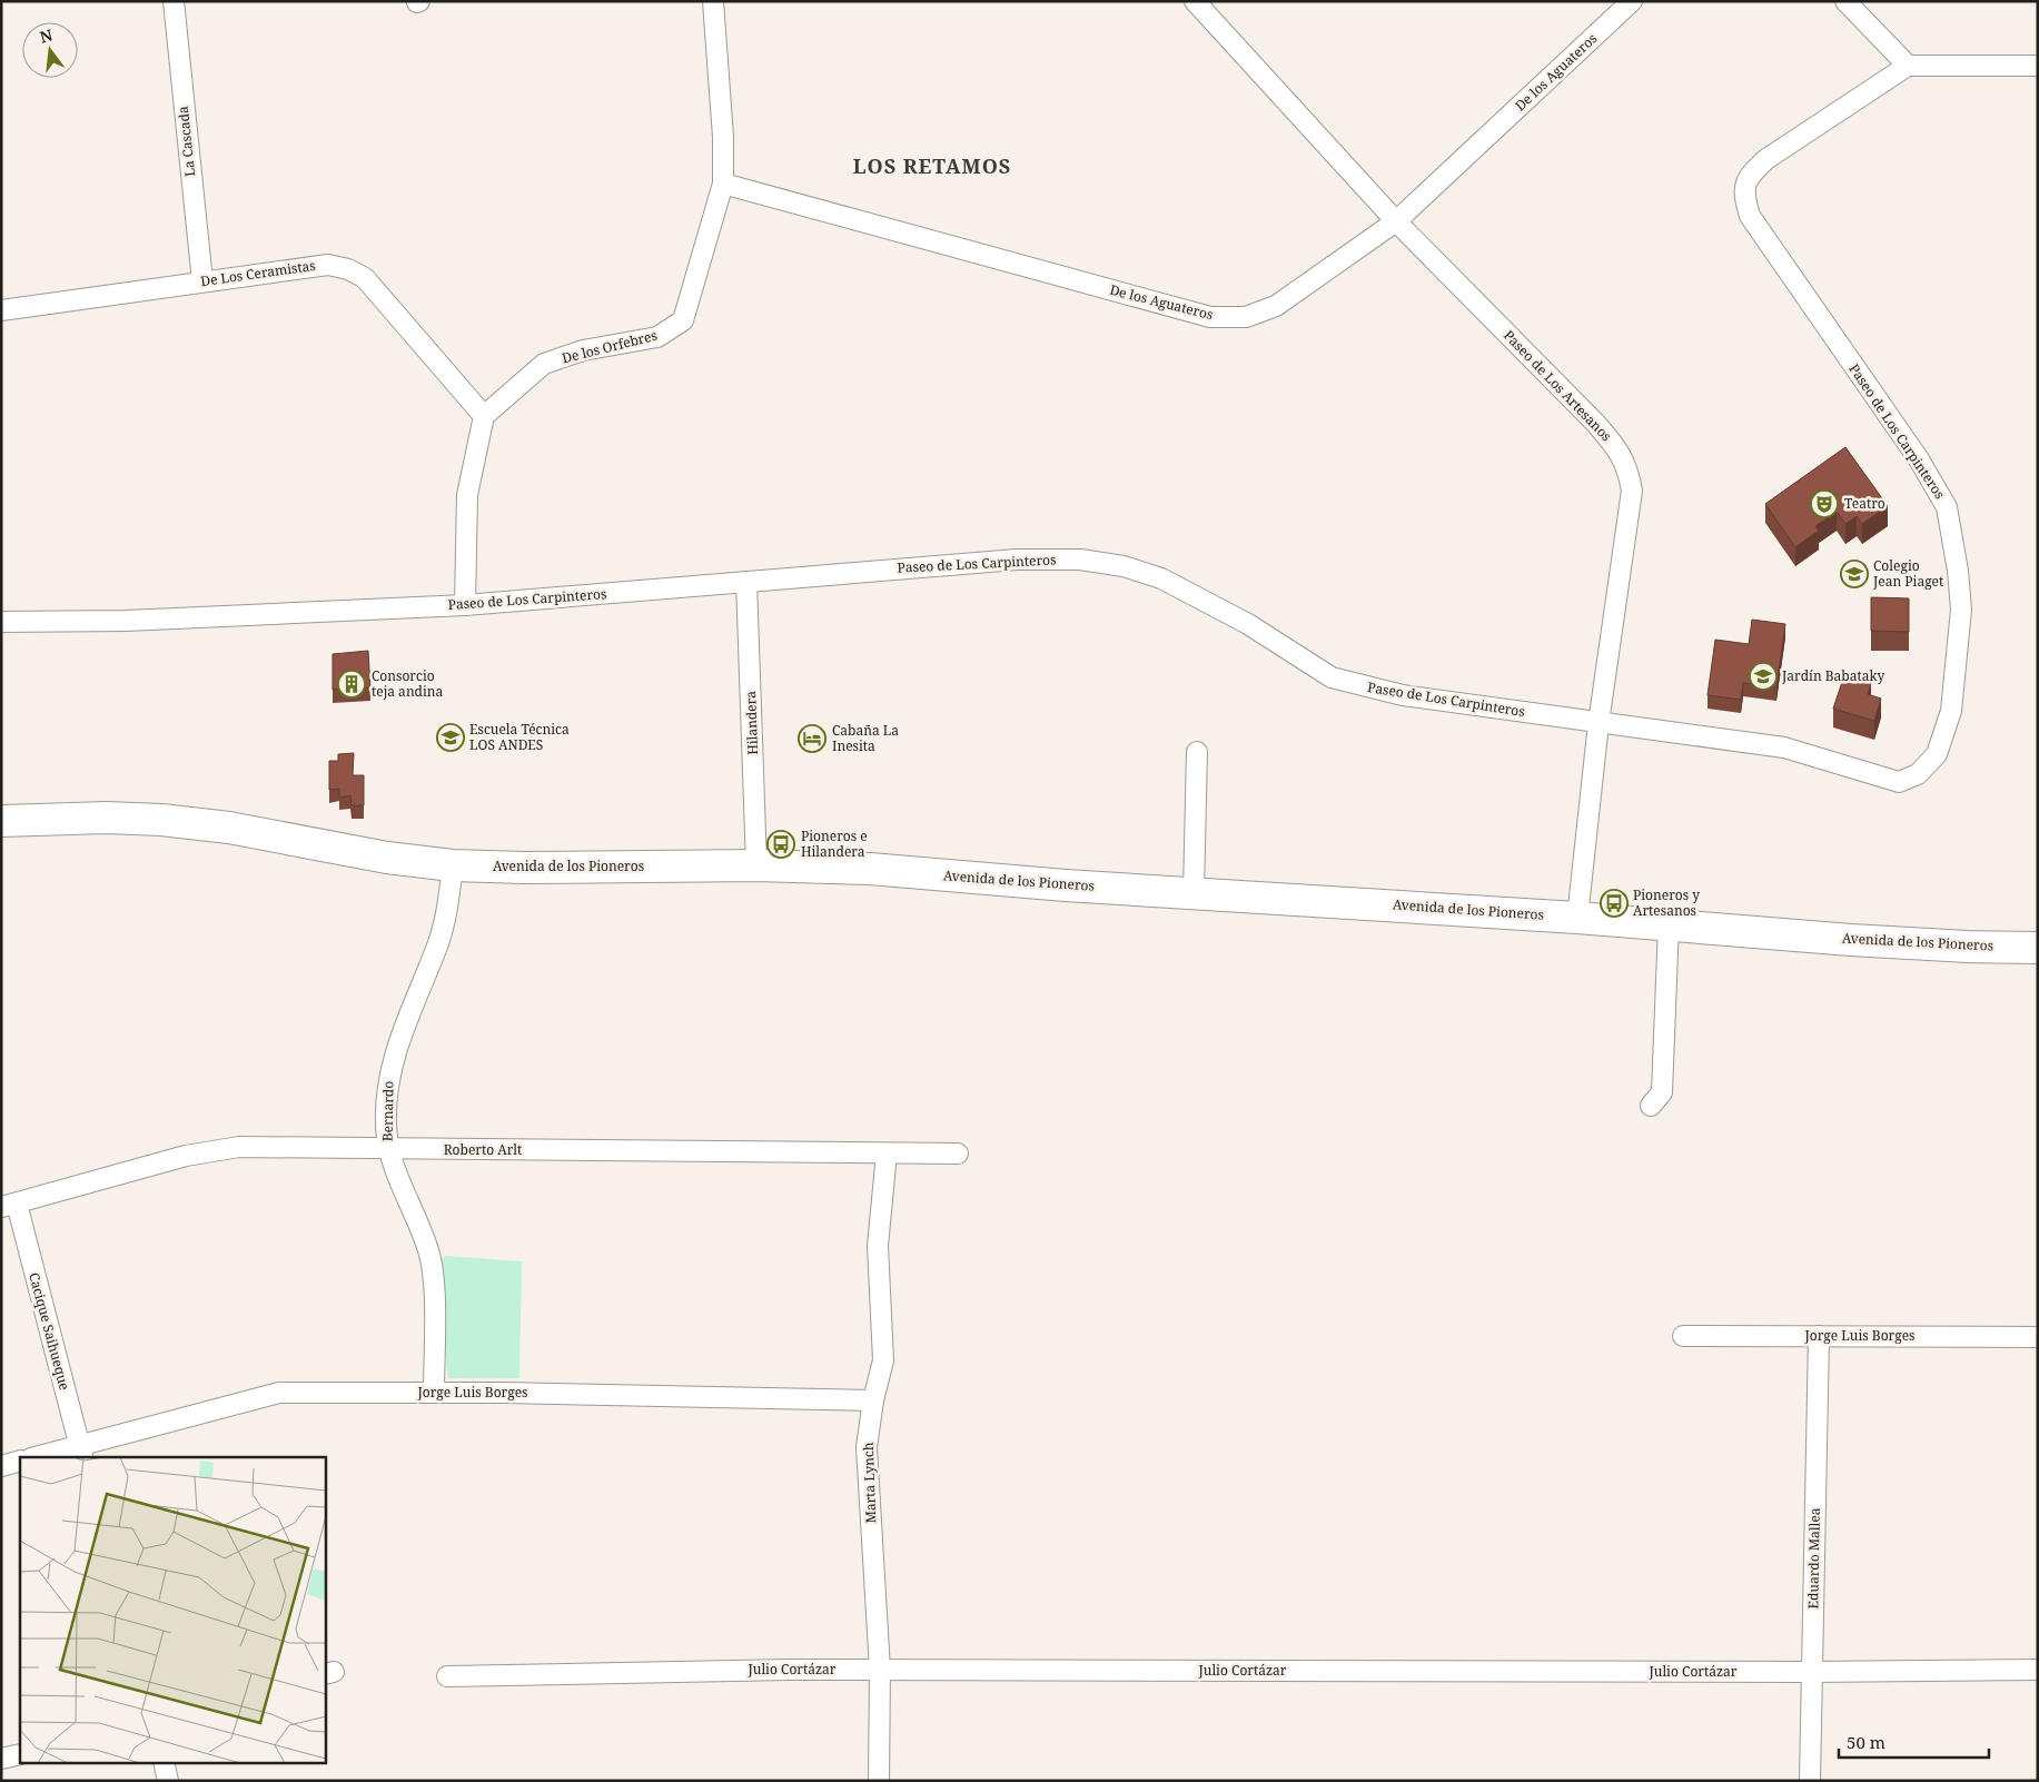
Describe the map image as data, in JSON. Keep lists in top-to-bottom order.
{
  "streets": {
    "main road": ["Avenida de los Pioneros"],
    "street": [
      "De los Aguateros",
      "La Cascada",
      "De Los Ceramistas",
      "De los Orfebres",
      "Paseo de Los Artesanos",
      "Paseo de Los Carpinteros",
      "Hilandera",
      "Bernardo",
      "Roberto Arlt",
      "Cacique Saihueque",
      "Jorge Luis Borges",
      "Marta Lynch",
      "Eduardo Mallea",
      "Julio Cortázar"
    ]
  },
  "crossings": [
    ["De los Aguateros", "De los Orfebres"],
    ["De los Aguateros", "Paseo de Los Artesanos"],
    ["La Cascada", "De Los Ceramistas"],
    ["De Los Ceramistas", "De los Orfebres"],
    ["Paseo de Los Artesanos", "Paseo de Los Carpinteros"],
    ["Paseo de Los Artesanos", "Avenida de los Pioneros"],
    ["Paseo de Los Carpinteros", "Hilandera"],
    ["Hilandera", "Avenida de los Pioneros"],
    ["Avenida de los Pioneros", "Bernardo"],
    ["Bernardo", "Roberto Arlt"],
    ["Bernardo", "Jorge Luis Borges"],
    ["Roberto Arlt", "Cacique Saihueque"],
    ["Roberto Arlt", "Marta Lynch"],
    ["Cacique Saihueque", "Jorge Luis Borges"],
    ["Jorge Luis Borges", "Marta Lynch"],
    ["Jorge Luis Borges", "Eduardo Mallea"],
    ["Marta Lynch", "Julio Cortázar"],
    ["Eduardo Mallea", "Julio Cortázar"]
  ],
  "districts": ["LOS RETAMOS"],
  "places": {
    "theatre": ["Teatro"],
    "school or university": ["Colegio Jean Piaget", "Jardín Babataky", "Escuela Técnica LOS ANDES"],
    "building": ["Consorcio teja andina"],
    "hotel": ["Cabaña La Inesita"],
    "bus stop": ["Pioneros e Hilandera", "Pioneros y Artesanos"]
  },
  "scale_bar": "50 m",
  "north": "top"
}
